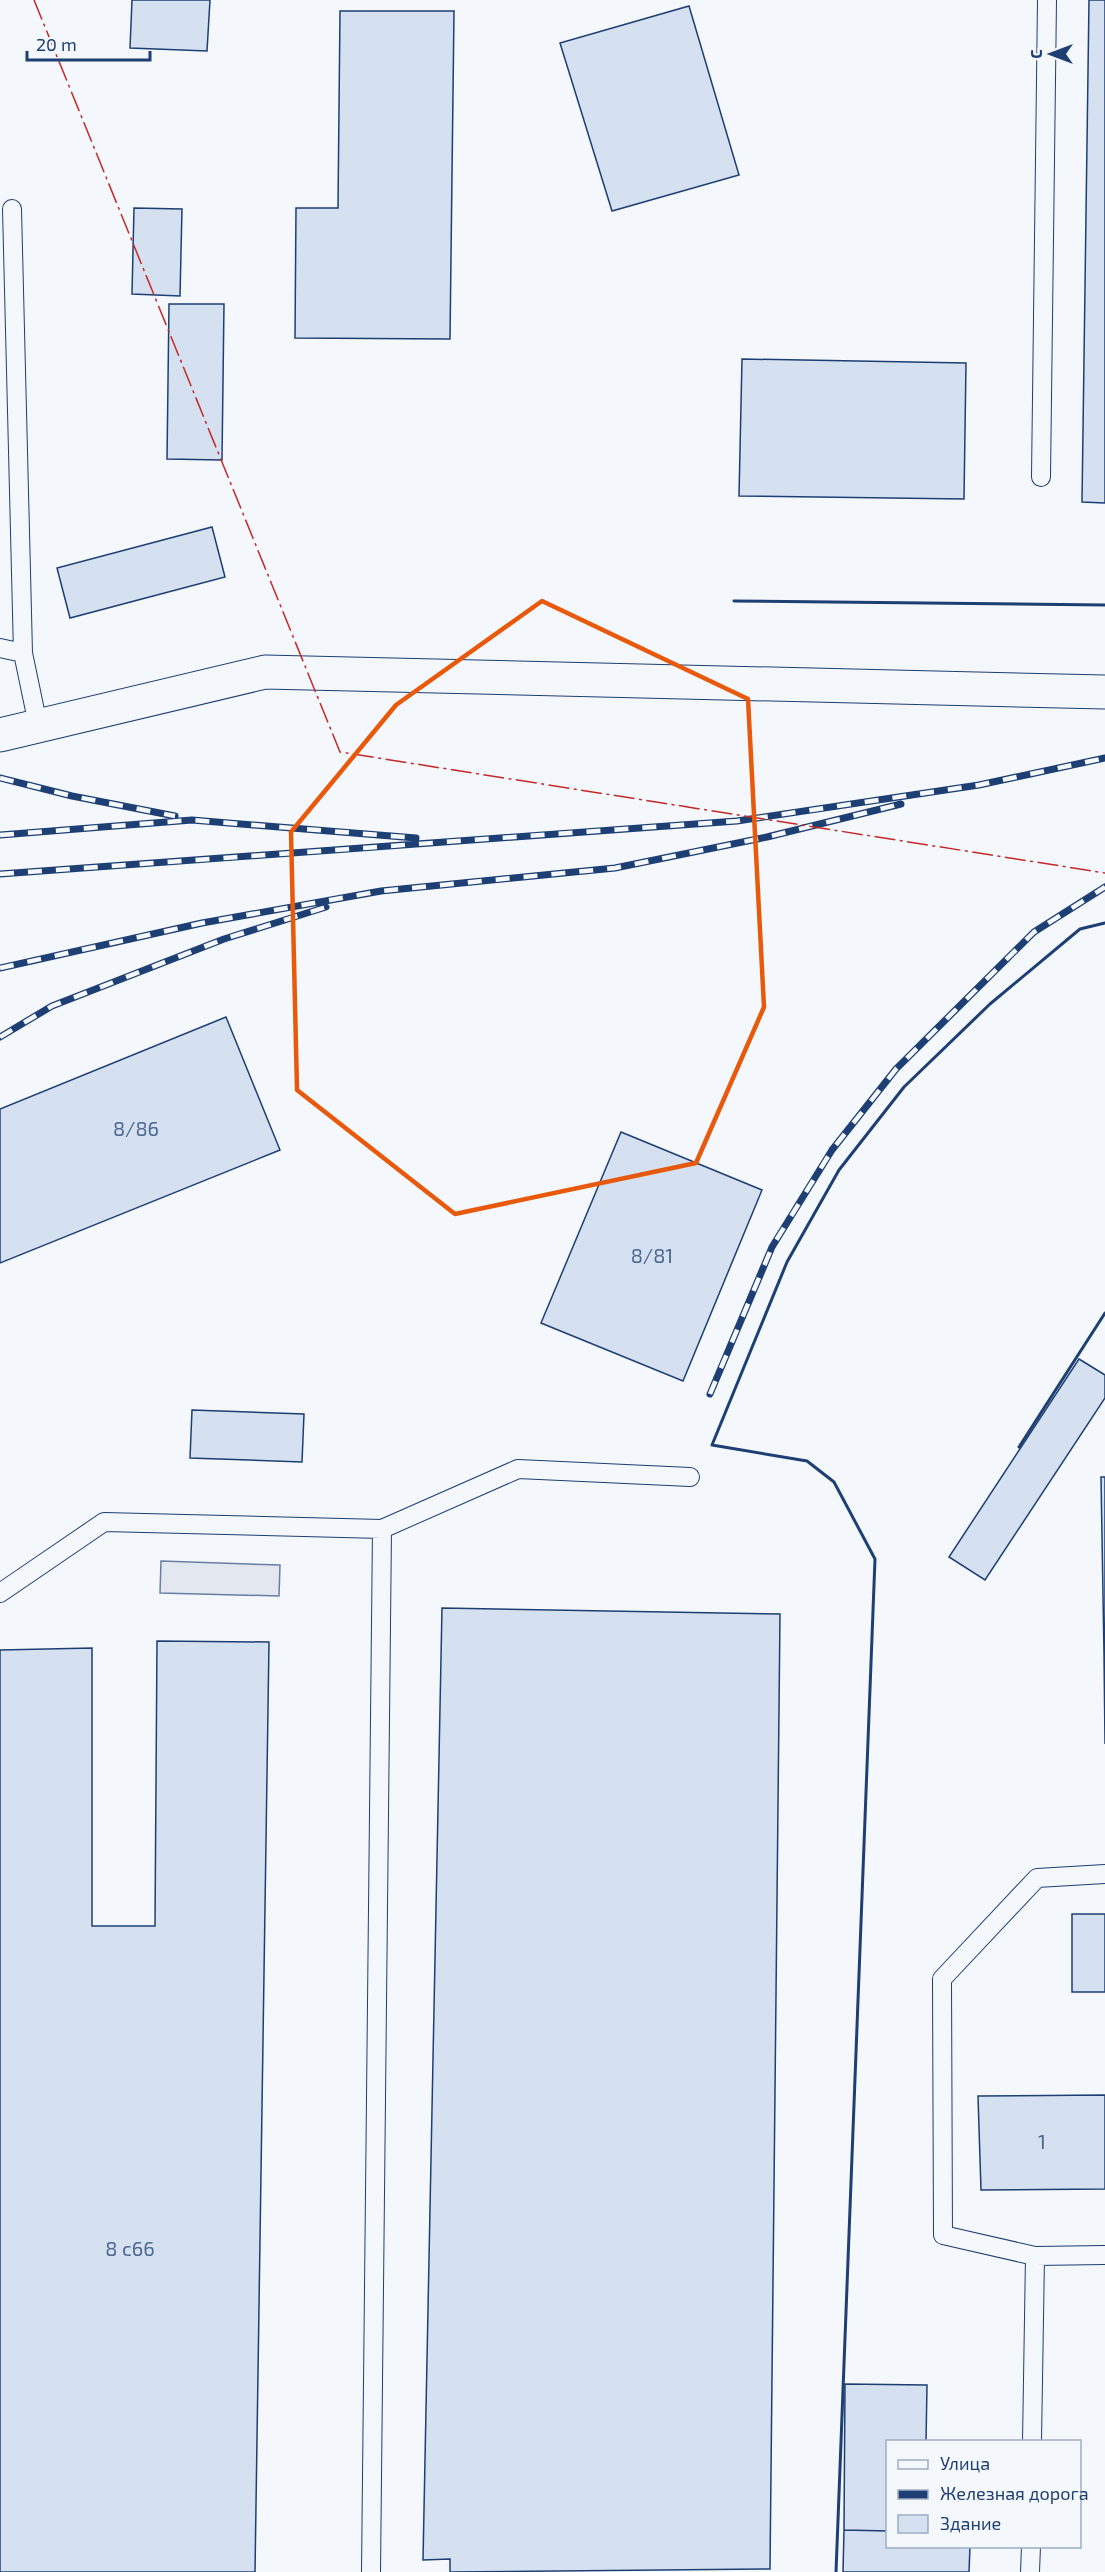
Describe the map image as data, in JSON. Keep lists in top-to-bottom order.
{
  "house_numbers": [
    "8/86",
    "8/81",
    "1",
    "8 с66"
  ],
  "legend": ["Улица", "Железная дорога", "Здание"],
  "scale_bar": "20 m",
  "north": "left"
}
